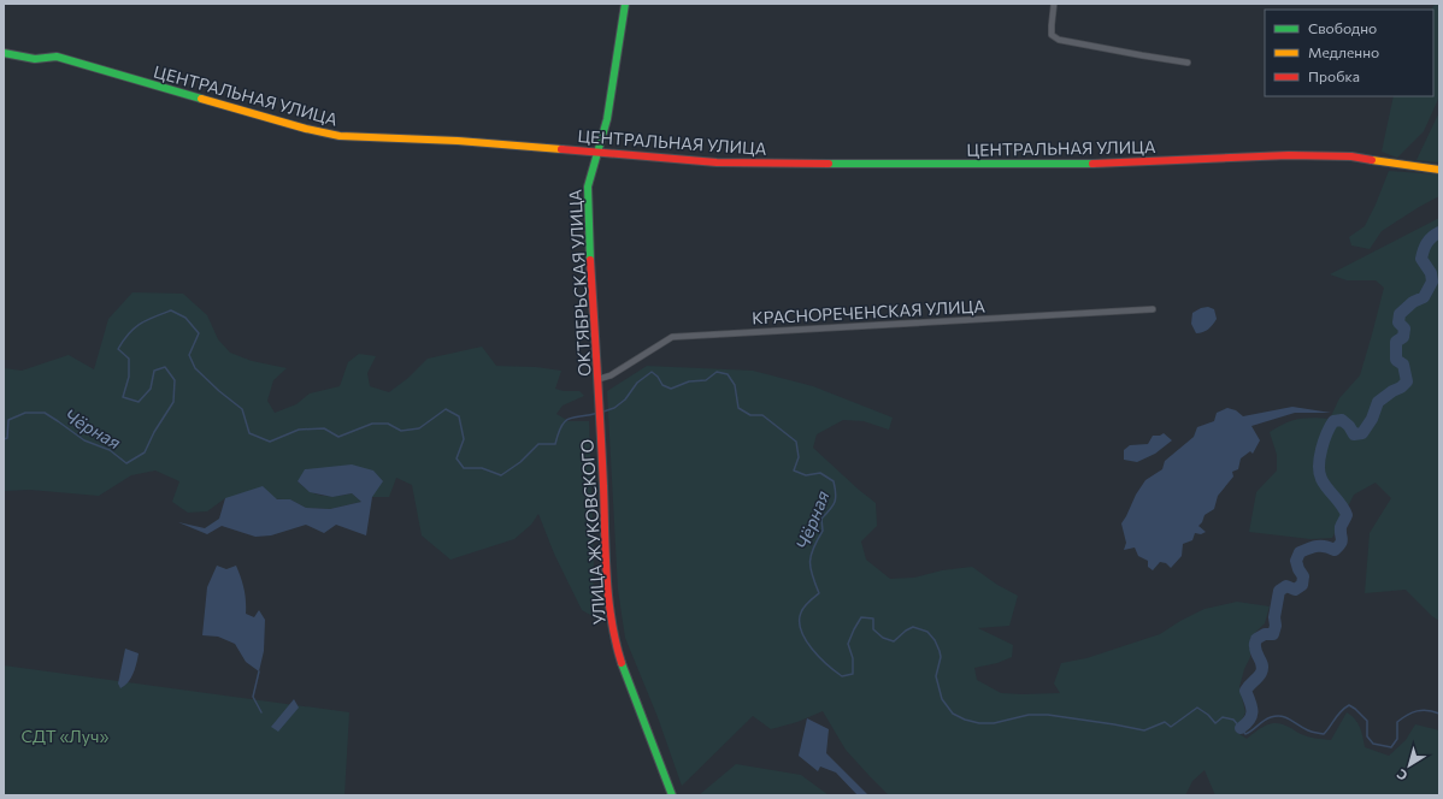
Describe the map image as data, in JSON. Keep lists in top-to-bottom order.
{
  "streets": {
    "street": [
      "ЦЕНТРАЛЬНАЯ УЛИЦА",
      "ОКТЯБРЬСКАЯ УЛИЦА",
      "КРАСНОРЕЧЕНСКАЯ УЛИЦА",
      "УЛИЦА ЖУКОВСКОГО"
    ]
  },
  "crossings": [
    ["ЦЕНТРАЛЬНАЯ УЛИЦА", "ОКТЯБРЬСКАЯ УЛИЦА"],
    ["ОКТЯБРЬСКАЯ УЛИЦА", "КРАСНОРЕЧЕНСКАЯ УЛИЦА"],
    ["ОКТЯБРЬСКАЯ УЛИЦА", "УЛИЦА ЖУКОВСКОГО"]
  ],
  "water": ["Чёрная"],
  "parks": ["СДТ «Луч»"],
  "legend": ["Свободно", "Медленно", "Пробка"],
  "north": "bottom left"
}
